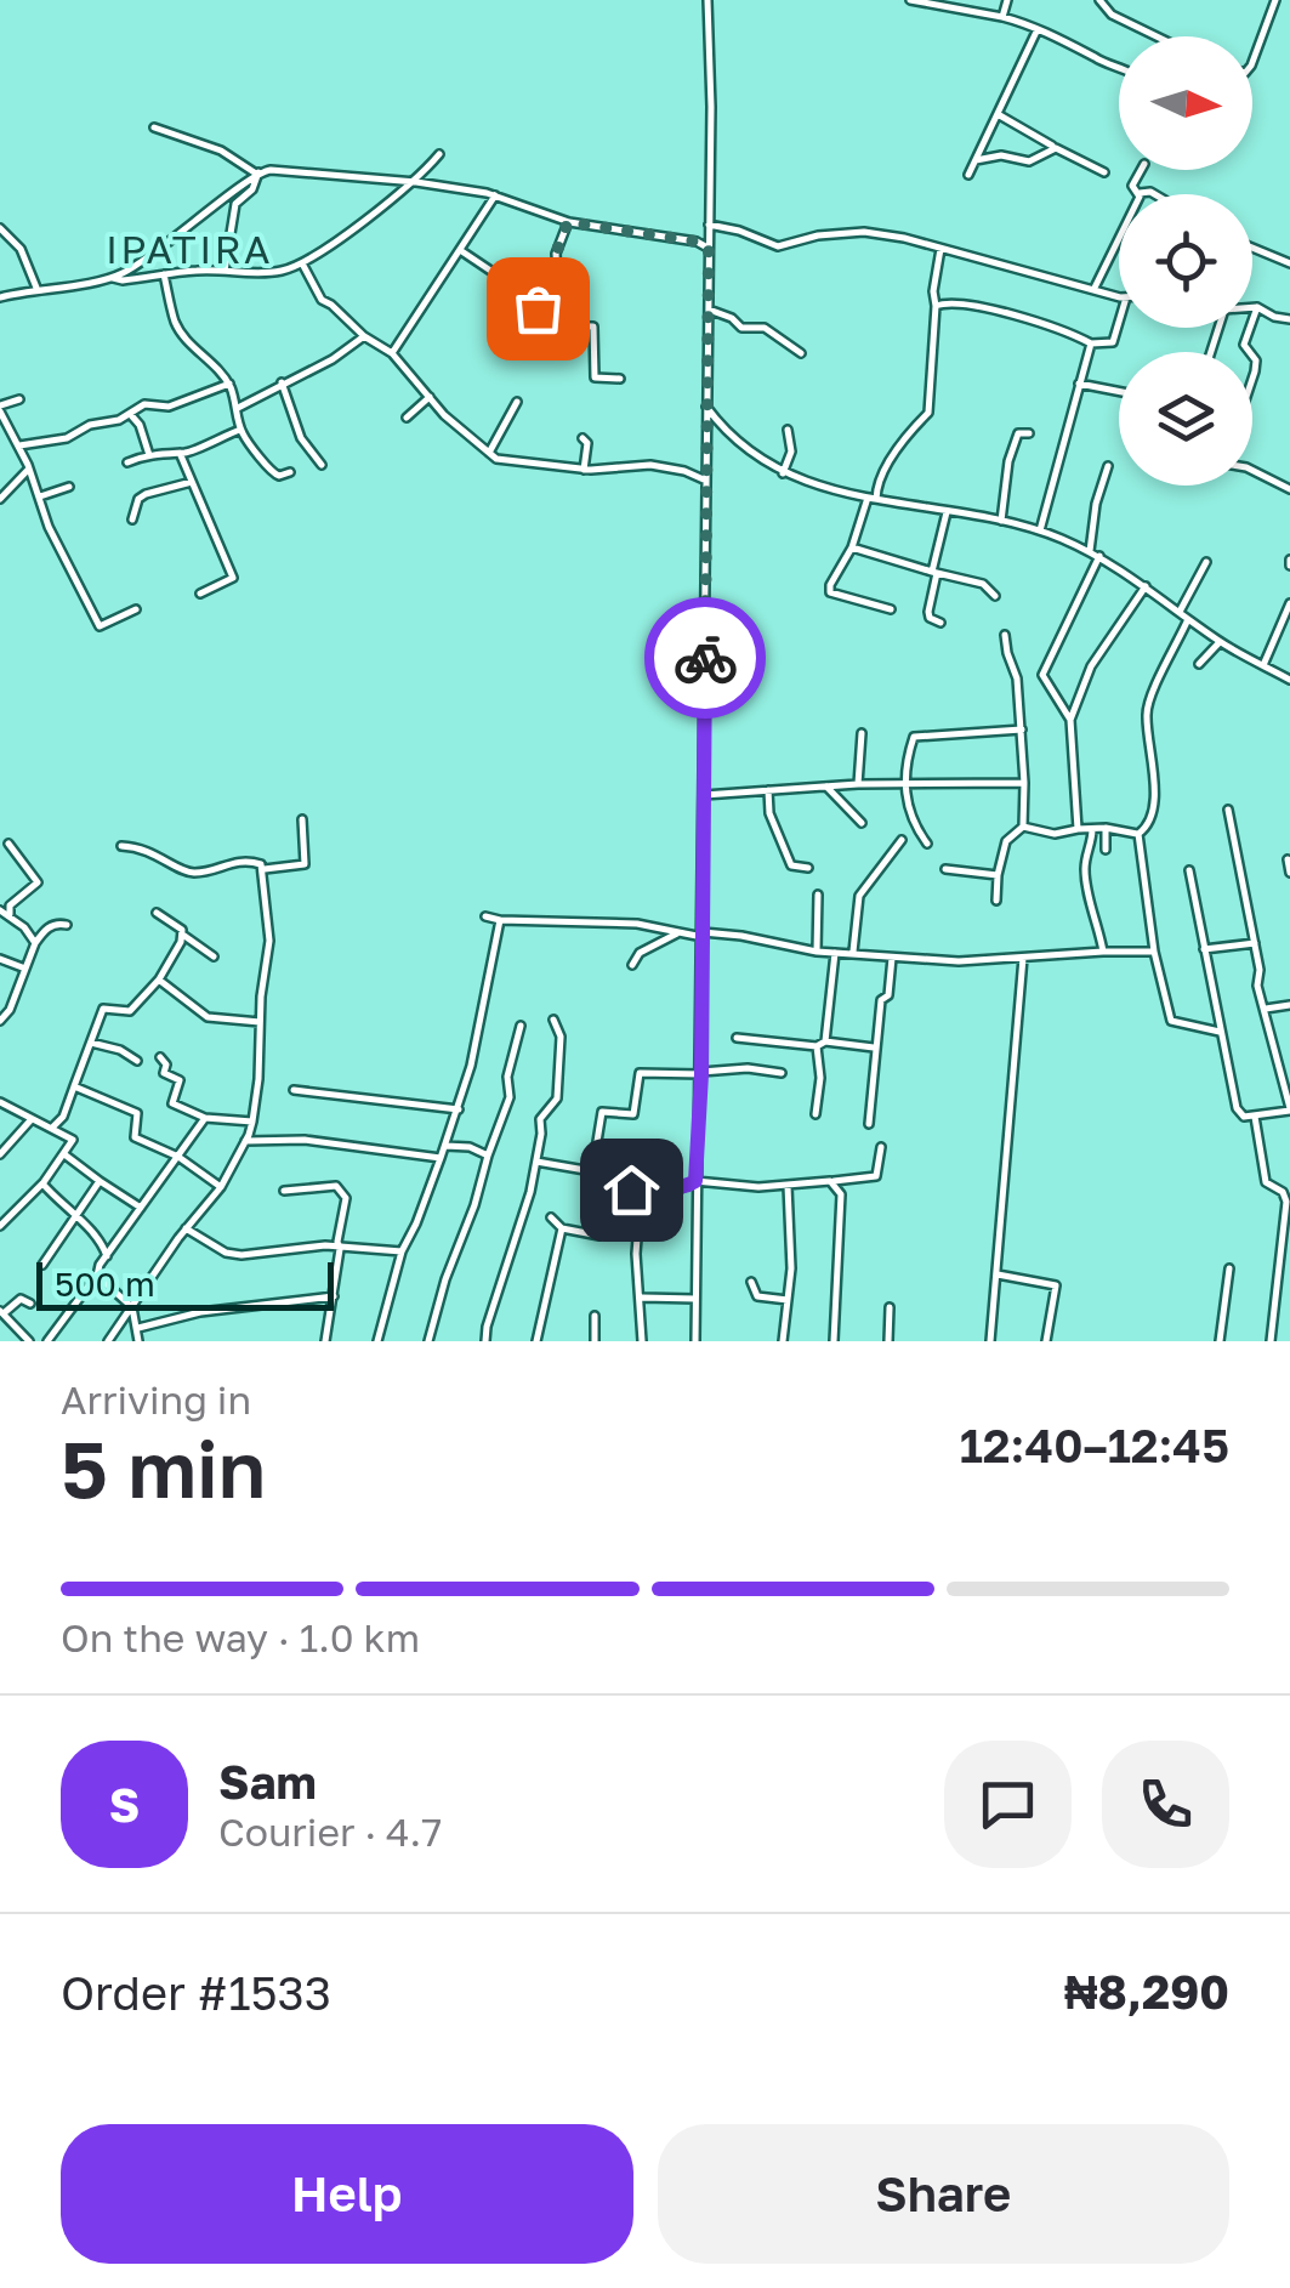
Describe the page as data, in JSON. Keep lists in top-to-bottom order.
{
  "districts": ["IPATIRA"],
  "scale_bar": "500 m",
  "north": "right",
  "page": {
    "scale": "500 m",
    "heading": ["5 min", "Arriving in", "12:40–12:45"],
    "panel": [
      "Sam",
      "Courier · 4.7",
      "Order #1533",
      "₦8,290"
    ],
    "bar": "On the way · 1.0 km",
    "round": "S",
    "buttons": ["Help", "Share"]
  }
}
